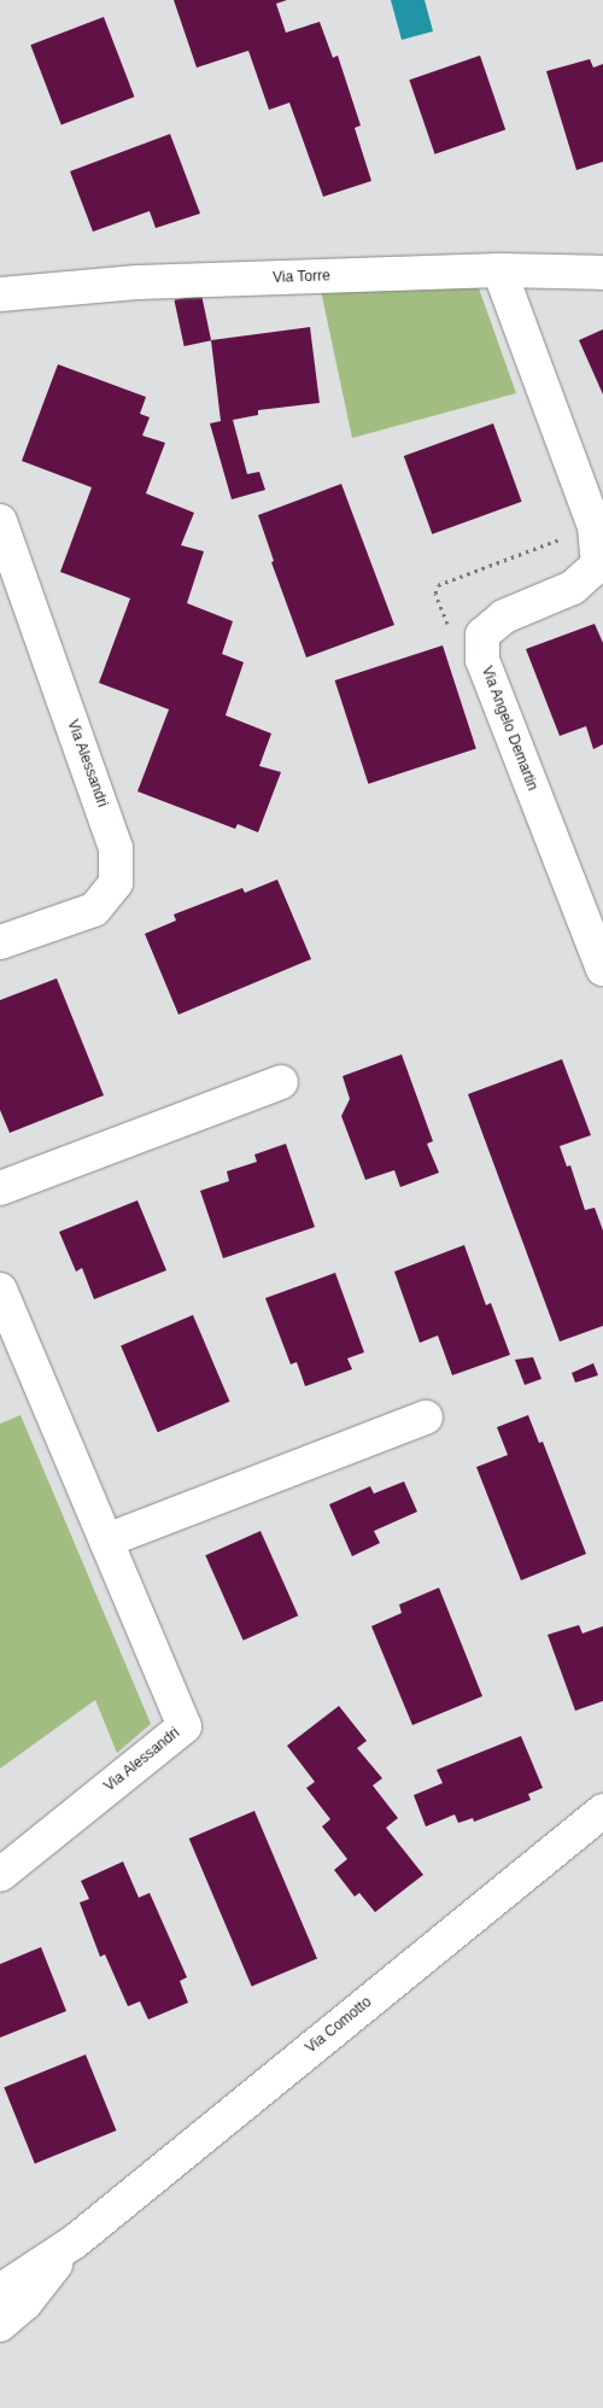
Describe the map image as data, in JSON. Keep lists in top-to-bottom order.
{
  "streets": {
    "street": [
      "Via Torre",
      "Via Angelo Demartin",
      "Via Alessandri",
      "Via Comotto"
    ]
  },
  "crossings": [
    ["Via Torre", "Via Angelo Demartin"]
  ]
}
